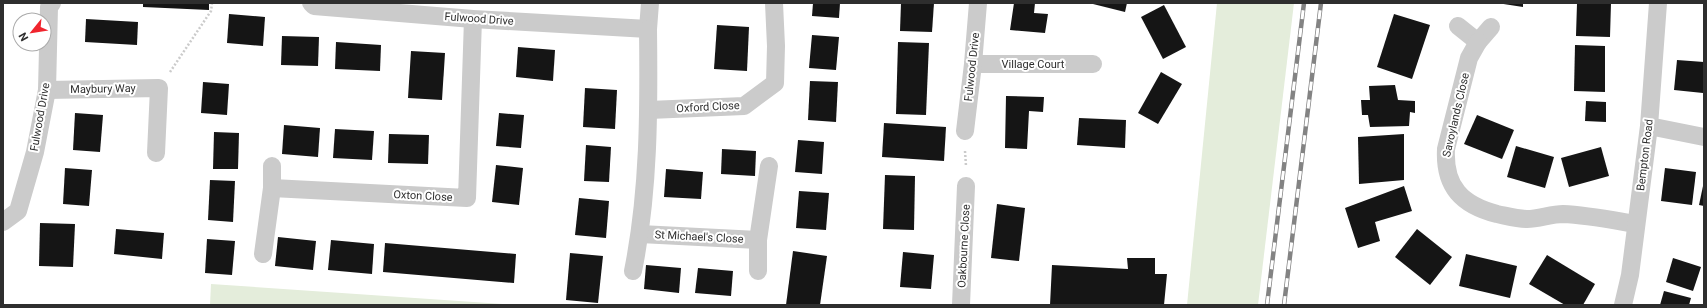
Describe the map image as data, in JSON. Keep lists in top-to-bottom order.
{
  "streets": {
    "street": [
      "Fulwood Drive",
      "Village Court",
      "Maybury Way",
      "Oxford Close",
      "Savoylands Close",
      "Bempton Road",
      "Oxton Close",
      "St Michael's Close",
      "Oakbourne Close"
    ]
  },
  "crossings": [
    ["Fulwood Drive", "Village Court"],
    ["Fulwood Drive", "Maybury Way"],
    ["Fulwood Drive", "Oxton Close"],
    ["Savoylands Close", "Bempton Road"]
  ],
  "north": "bottom left"
}
